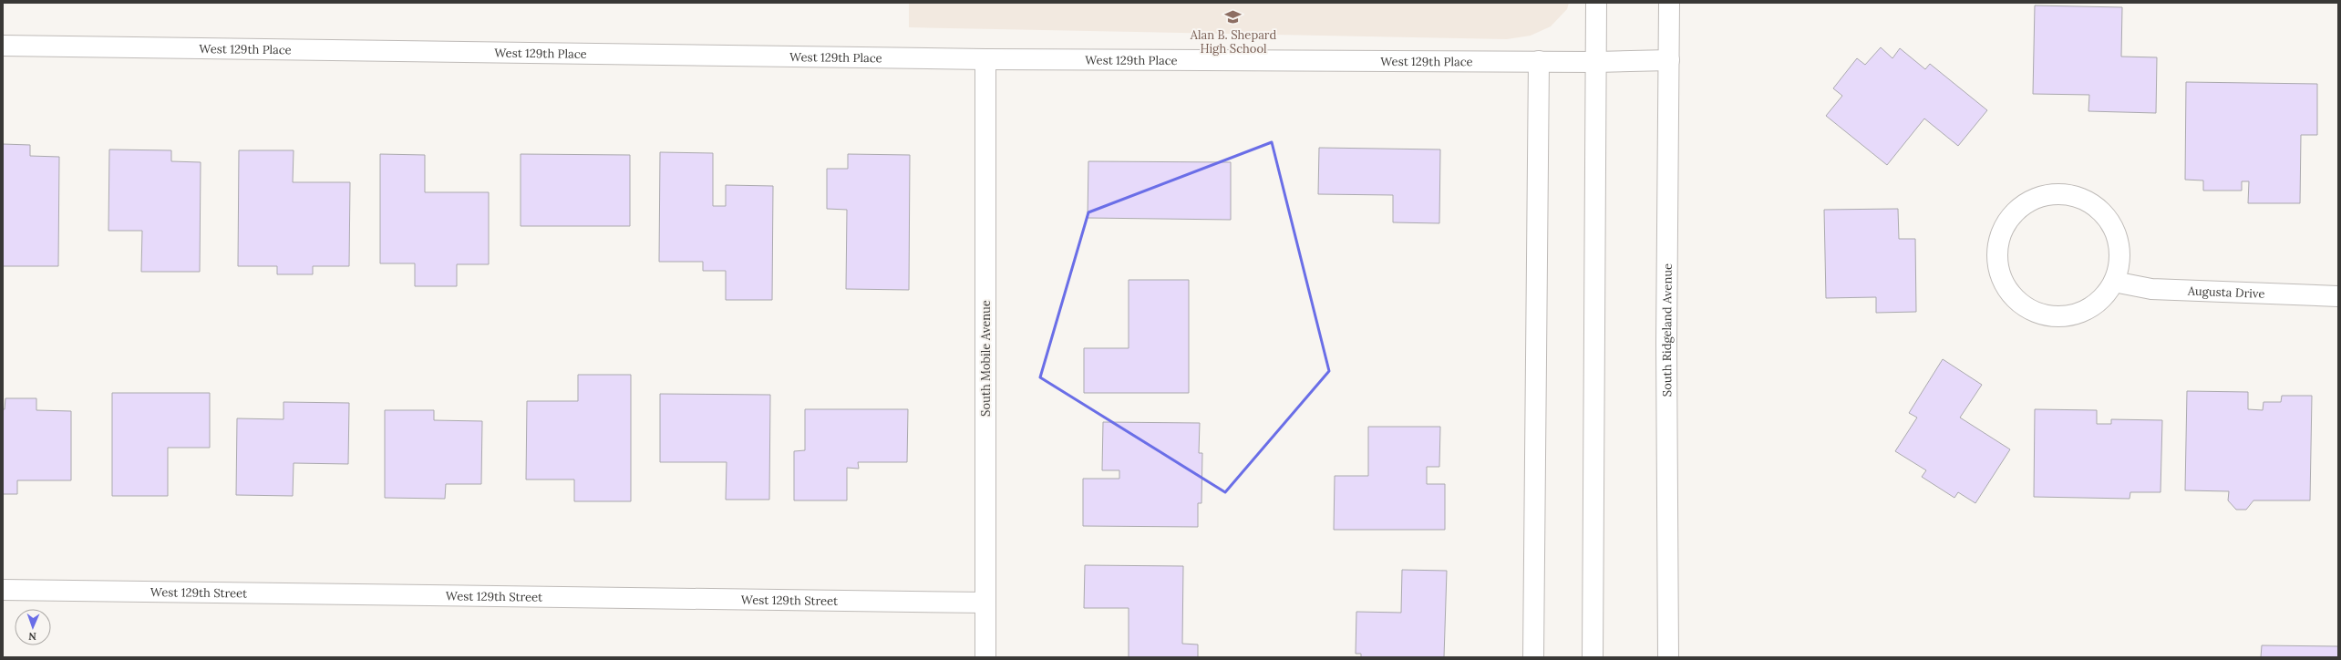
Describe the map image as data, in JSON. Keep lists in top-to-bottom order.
{
  "streets": {
    "street": [
      "West 129th Place",
      "Augusta Drive",
      "South Ridgeland Avenue",
      "South Mobile Avenue",
      "West 129th Street"
    ]
  },
  "crossings": [
    ["West 129th Place", "South Ridgeland Avenue"],
    ["West 129th Place", "South Mobile Avenue"],
    ["South Mobile Avenue", "West 129th Street"]
  ],
  "places": {
    "school or university": ["Alan B. Shepard High School"]
  },
  "north": "bottom"
}
